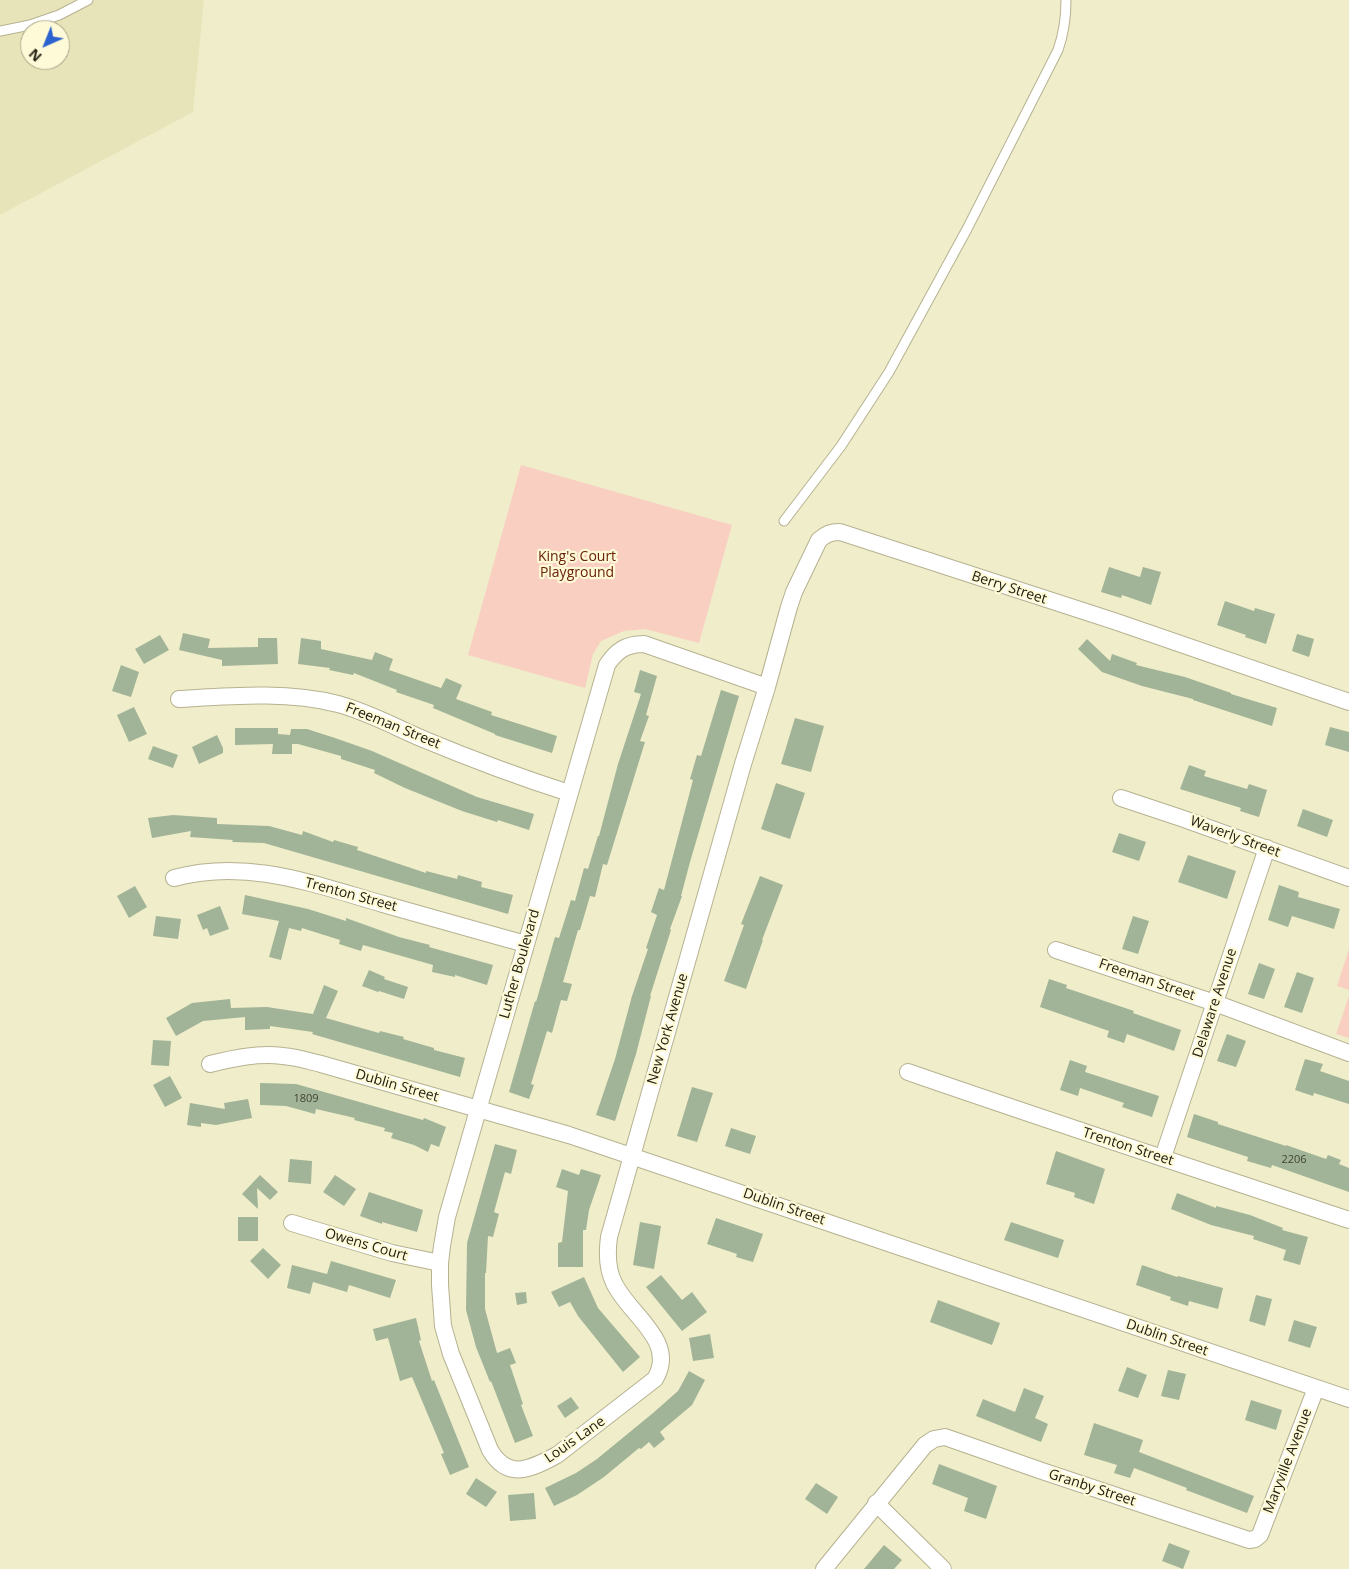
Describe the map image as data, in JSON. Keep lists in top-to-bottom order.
{
  "streets": {
    "street": [
      "Berry Street",
      "Freeman Street",
      "Waverly Street",
      "Trenton Street",
      "Luther Boulevard",
      "Delaware Avenue",
      "New York Avenue",
      "Dublin Street",
      "Owens Court",
      "Louis Lane",
      "Maryville Avenue",
      "Granby Street"
    ]
  },
  "crossings": [
    ["Berry Street", "Luther Boulevard"],
    ["Berry Street", "New York Avenue"],
    ["Freeman Street", "Luther Boulevard"],
    ["Freeman Street", "Delaware Avenue"],
    ["Waverly Street", "Delaware Avenue"],
    ["Trenton Street", "Luther Boulevard"],
    ["Trenton Street", "Delaware Avenue"],
    ["Luther Boulevard", "New York Avenue"],
    ["Luther Boulevard", "Dublin Street"],
    ["Luther Boulevard", "Owens Court"],
    ["Luther Boulevard", "Louis Lane"],
    ["New York Avenue", "Dublin Street"],
    ["New York Avenue", "Louis Lane"],
    ["Dublin Street", "Maryville Avenue"],
    ["Maryville Avenue", "Granby Street"]
  ],
  "parks": ["King's Court Playground"],
  "house_numbers": ["1809", "2206"],
  "north": "bottom left"
}
